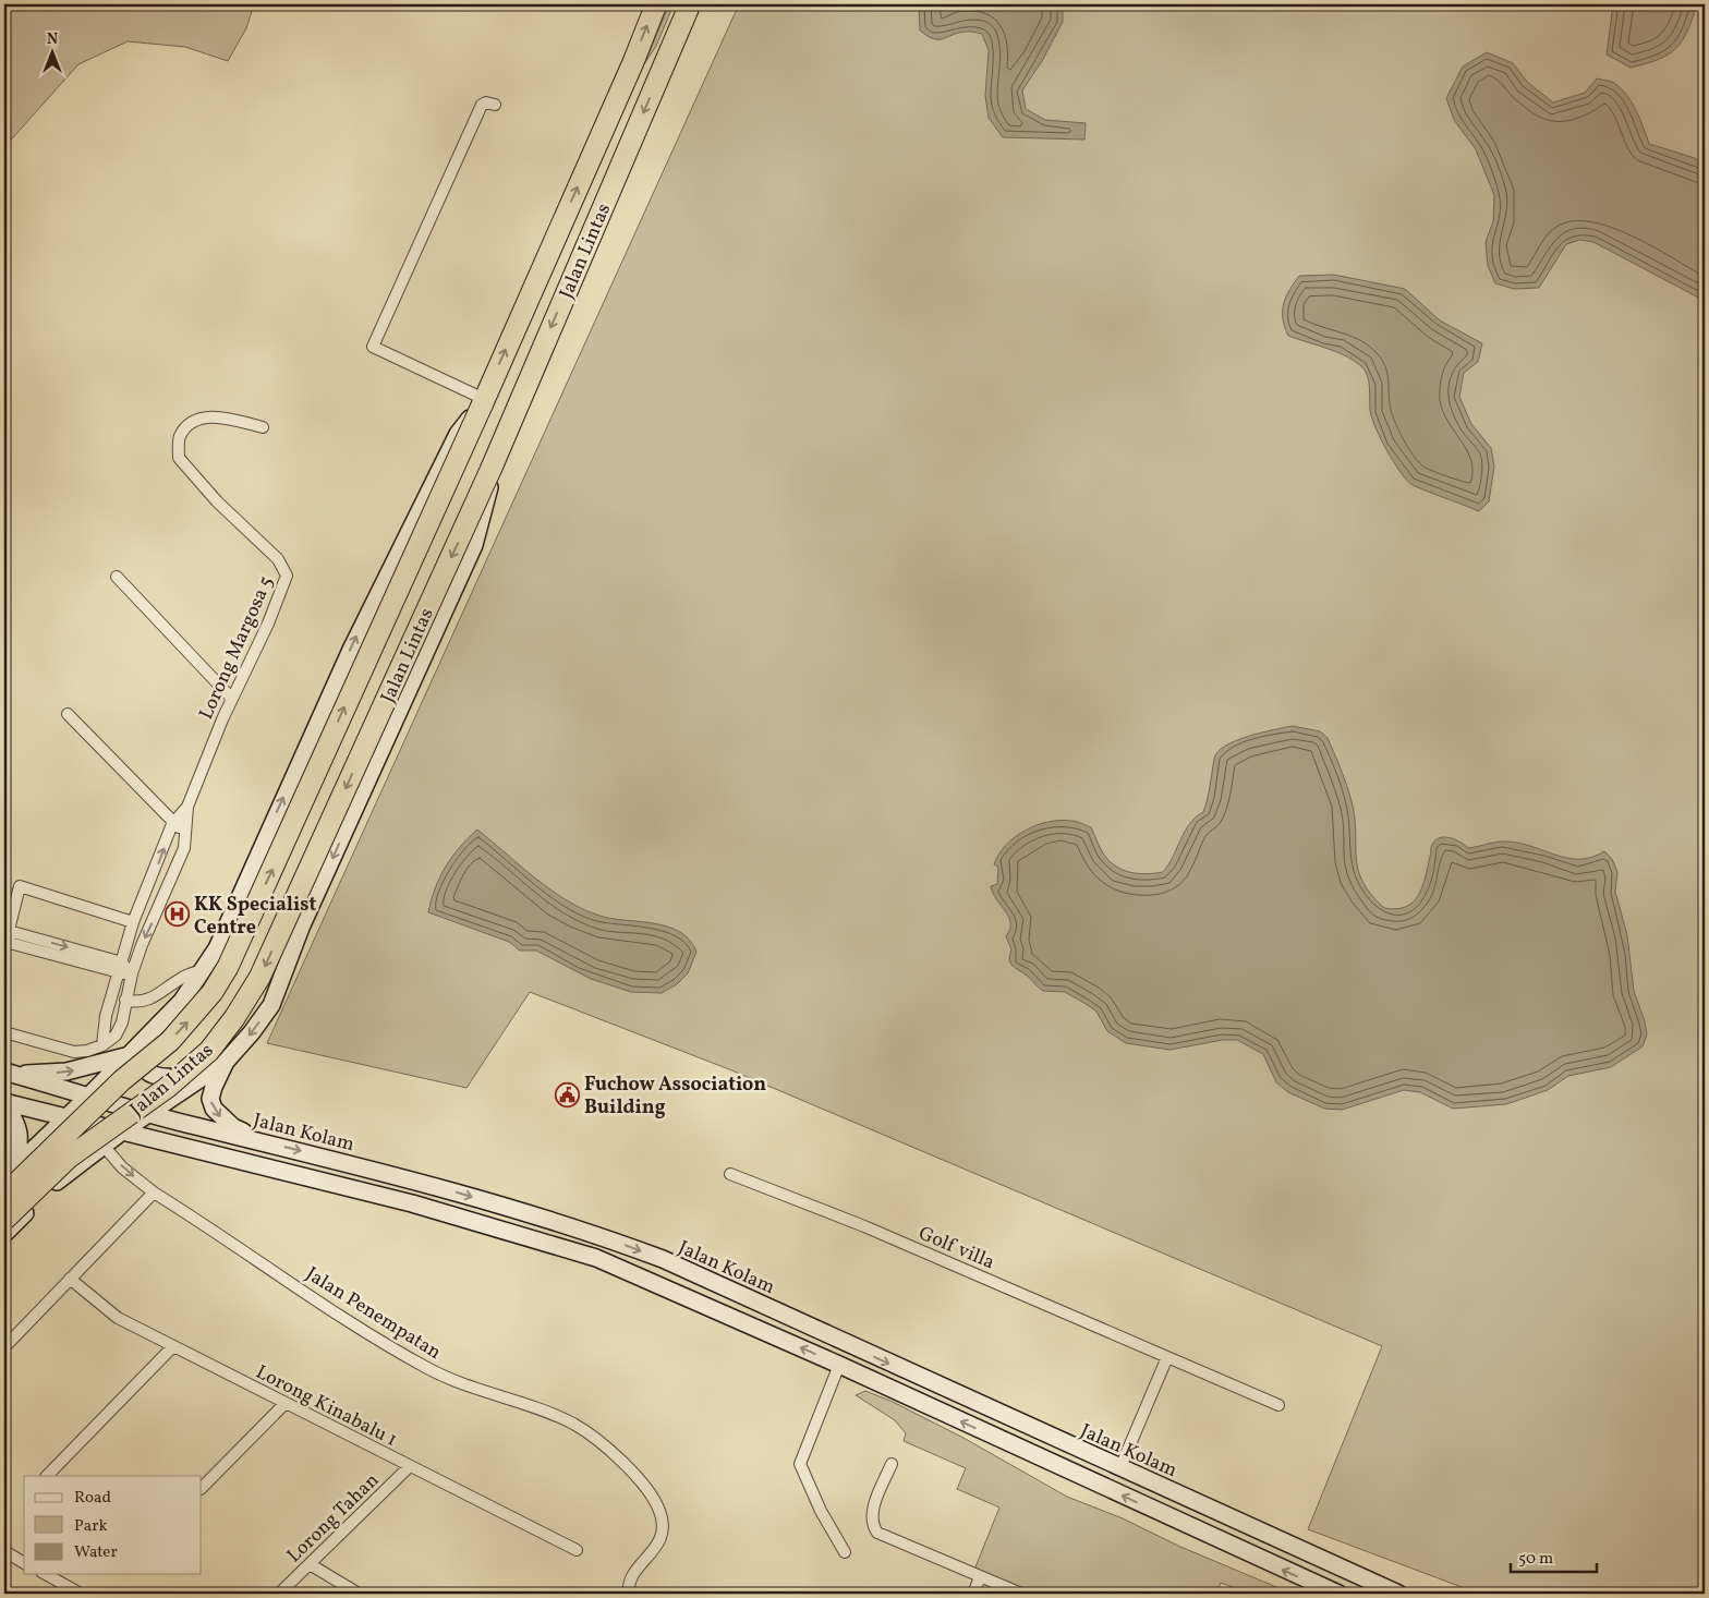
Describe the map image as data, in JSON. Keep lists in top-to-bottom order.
{
  "streets": {
    "highway": ["Jalan Lintas"],
    "main road": ["Jalan Kolam"],
    "street": [
      "Lorong Margosa 5",
      "Golf villa",
      "Jalan Penempatan",
      "Lorong Kinabalu 1",
      "Lorong Tahan"
    ]
  },
  "crossings": [
    ["Jalan Lintas", "Jalan Kolam"],
    ["Jalan Lintas", "Jalan Penempatan"],
    ["Lorong Kinabalu 1", "Lorong Tahan"]
  ],
  "places": {
    "hospital": ["KK Specialist Centre"],
    "public building": ["Fuchow Association Building"]
  },
  "legend": ["Road", "Park", "Water"],
  "scale_bar": "50 m",
  "north": "top"
}
